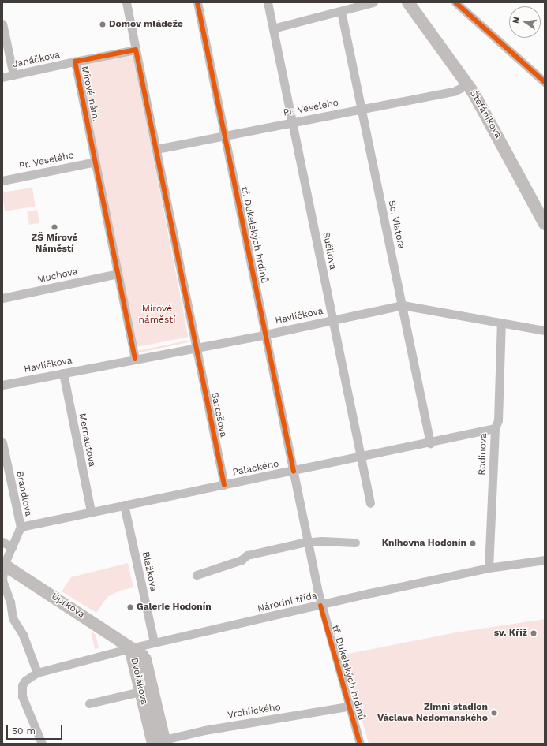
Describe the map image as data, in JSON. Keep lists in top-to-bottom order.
{
  "streets": {
    "main road": ["Štefánikova", "Úprkova", "Dvořákova"],
    "street": [
      "Janáčkova",
      "Mírové nám.",
      "Pr. Veselého",
      "Sc. Viatora",
      "tř. Dukelských hrdinů",
      "Sušilova",
      "Muchova",
      "Havlíčkova",
      "Bartošova",
      "Merhautova",
      "Rodinova",
      "Palackého",
      "Brandlova",
      "Blažkova",
      "Národní třída",
      "Vrchlického"
    ]
  },
  "crossings": [
    ["Janáčkova", "Mírové nám."],
    ["Mírové nám.", "Pr. Veselého"],
    ["Mírové nám.", "Muchova"],
    ["Mírové nám.", "Havlíčkova"],
    ["Pr. Veselého", "Štefánikova"],
    ["Pr. Veselého", "Sc. Viatora"],
    ["Pr. Veselého", "tř. Dukelských hrdinů"],
    ["Pr. Veselého", "Sušilova"],
    ["Sc. Viatora", "Havlíčkova"],
    ["Sc. Viatora", "Palackého"],
    ["tř. Dukelských hrdinů", "Havlíčkova"],
    ["tř. Dukelských hrdinů", "Palackého"],
    ["tř. Dukelských hrdinů", "Národní třída"],
    ["tř. Dukelských hrdinů", "Vrchlického"],
    ["Sušilova", "Havlíčkova"],
    ["Sušilova", "Palackého"],
    ["Havlíčkova", "Bartošova"],
    ["Havlíčkova", "Merhautova"],
    ["Havlíčkova", "Rodinova"],
    ["Bartošova", "Palackého"],
    ["Merhautova", "Palackého"],
    ["Rodinova", "Palackého"],
    ["Rodinova", "Národní třída"],
    ["Palackého", "Brandlova"],
    ["Palackého", "Blažkova"],
    ["Brandlova", "Národní třída"],
    ["Brandlova", "Úprkova"],
    ["Blažkova", "Národní třída"],
    ["Národní třída", "Úprkova"],
    ["Národní třída", "Dvořákova"],
    ["Úprkova", "Dvořákova"],
    ["Dvořákova", "Vrchlického"]
  ],
  "parks": ["Mírové náměstí"],
  "places": [
    "Domov mládeže",
    "ZŠ Mírové Náměstí",
    "Knihovna Hodonín",
    "Galerie Hodonín",
    "sv. Kříž",
    "Zimní stadion Václava Nedomanského"
  ],
  "scale_bar": "50 m",
  "north": "left"
}
